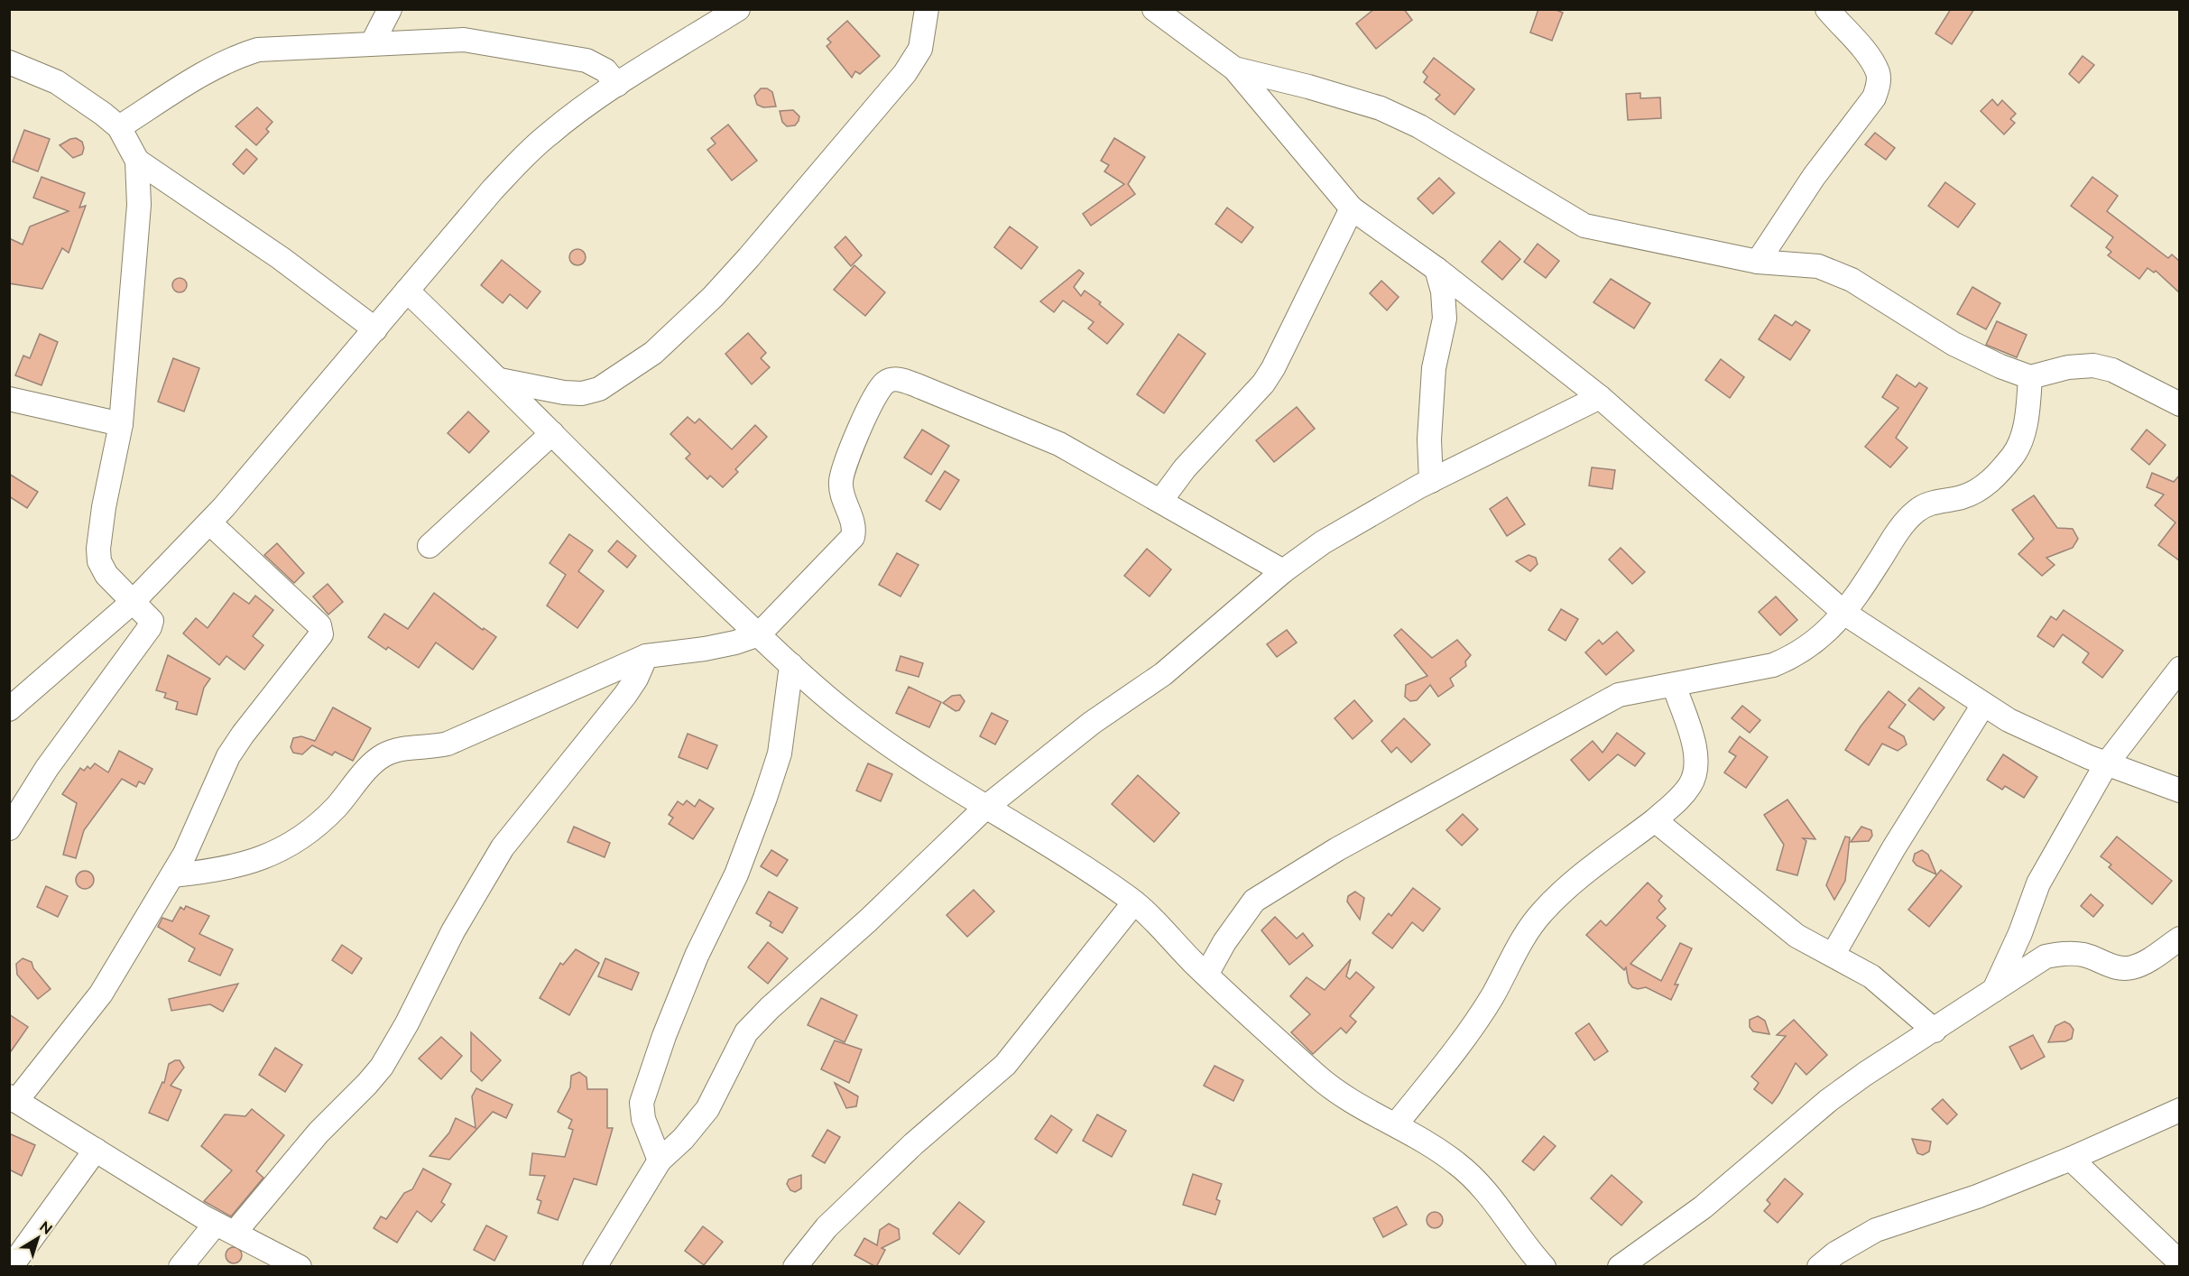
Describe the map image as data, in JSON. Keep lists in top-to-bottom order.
{
  "north": "top right"
}
